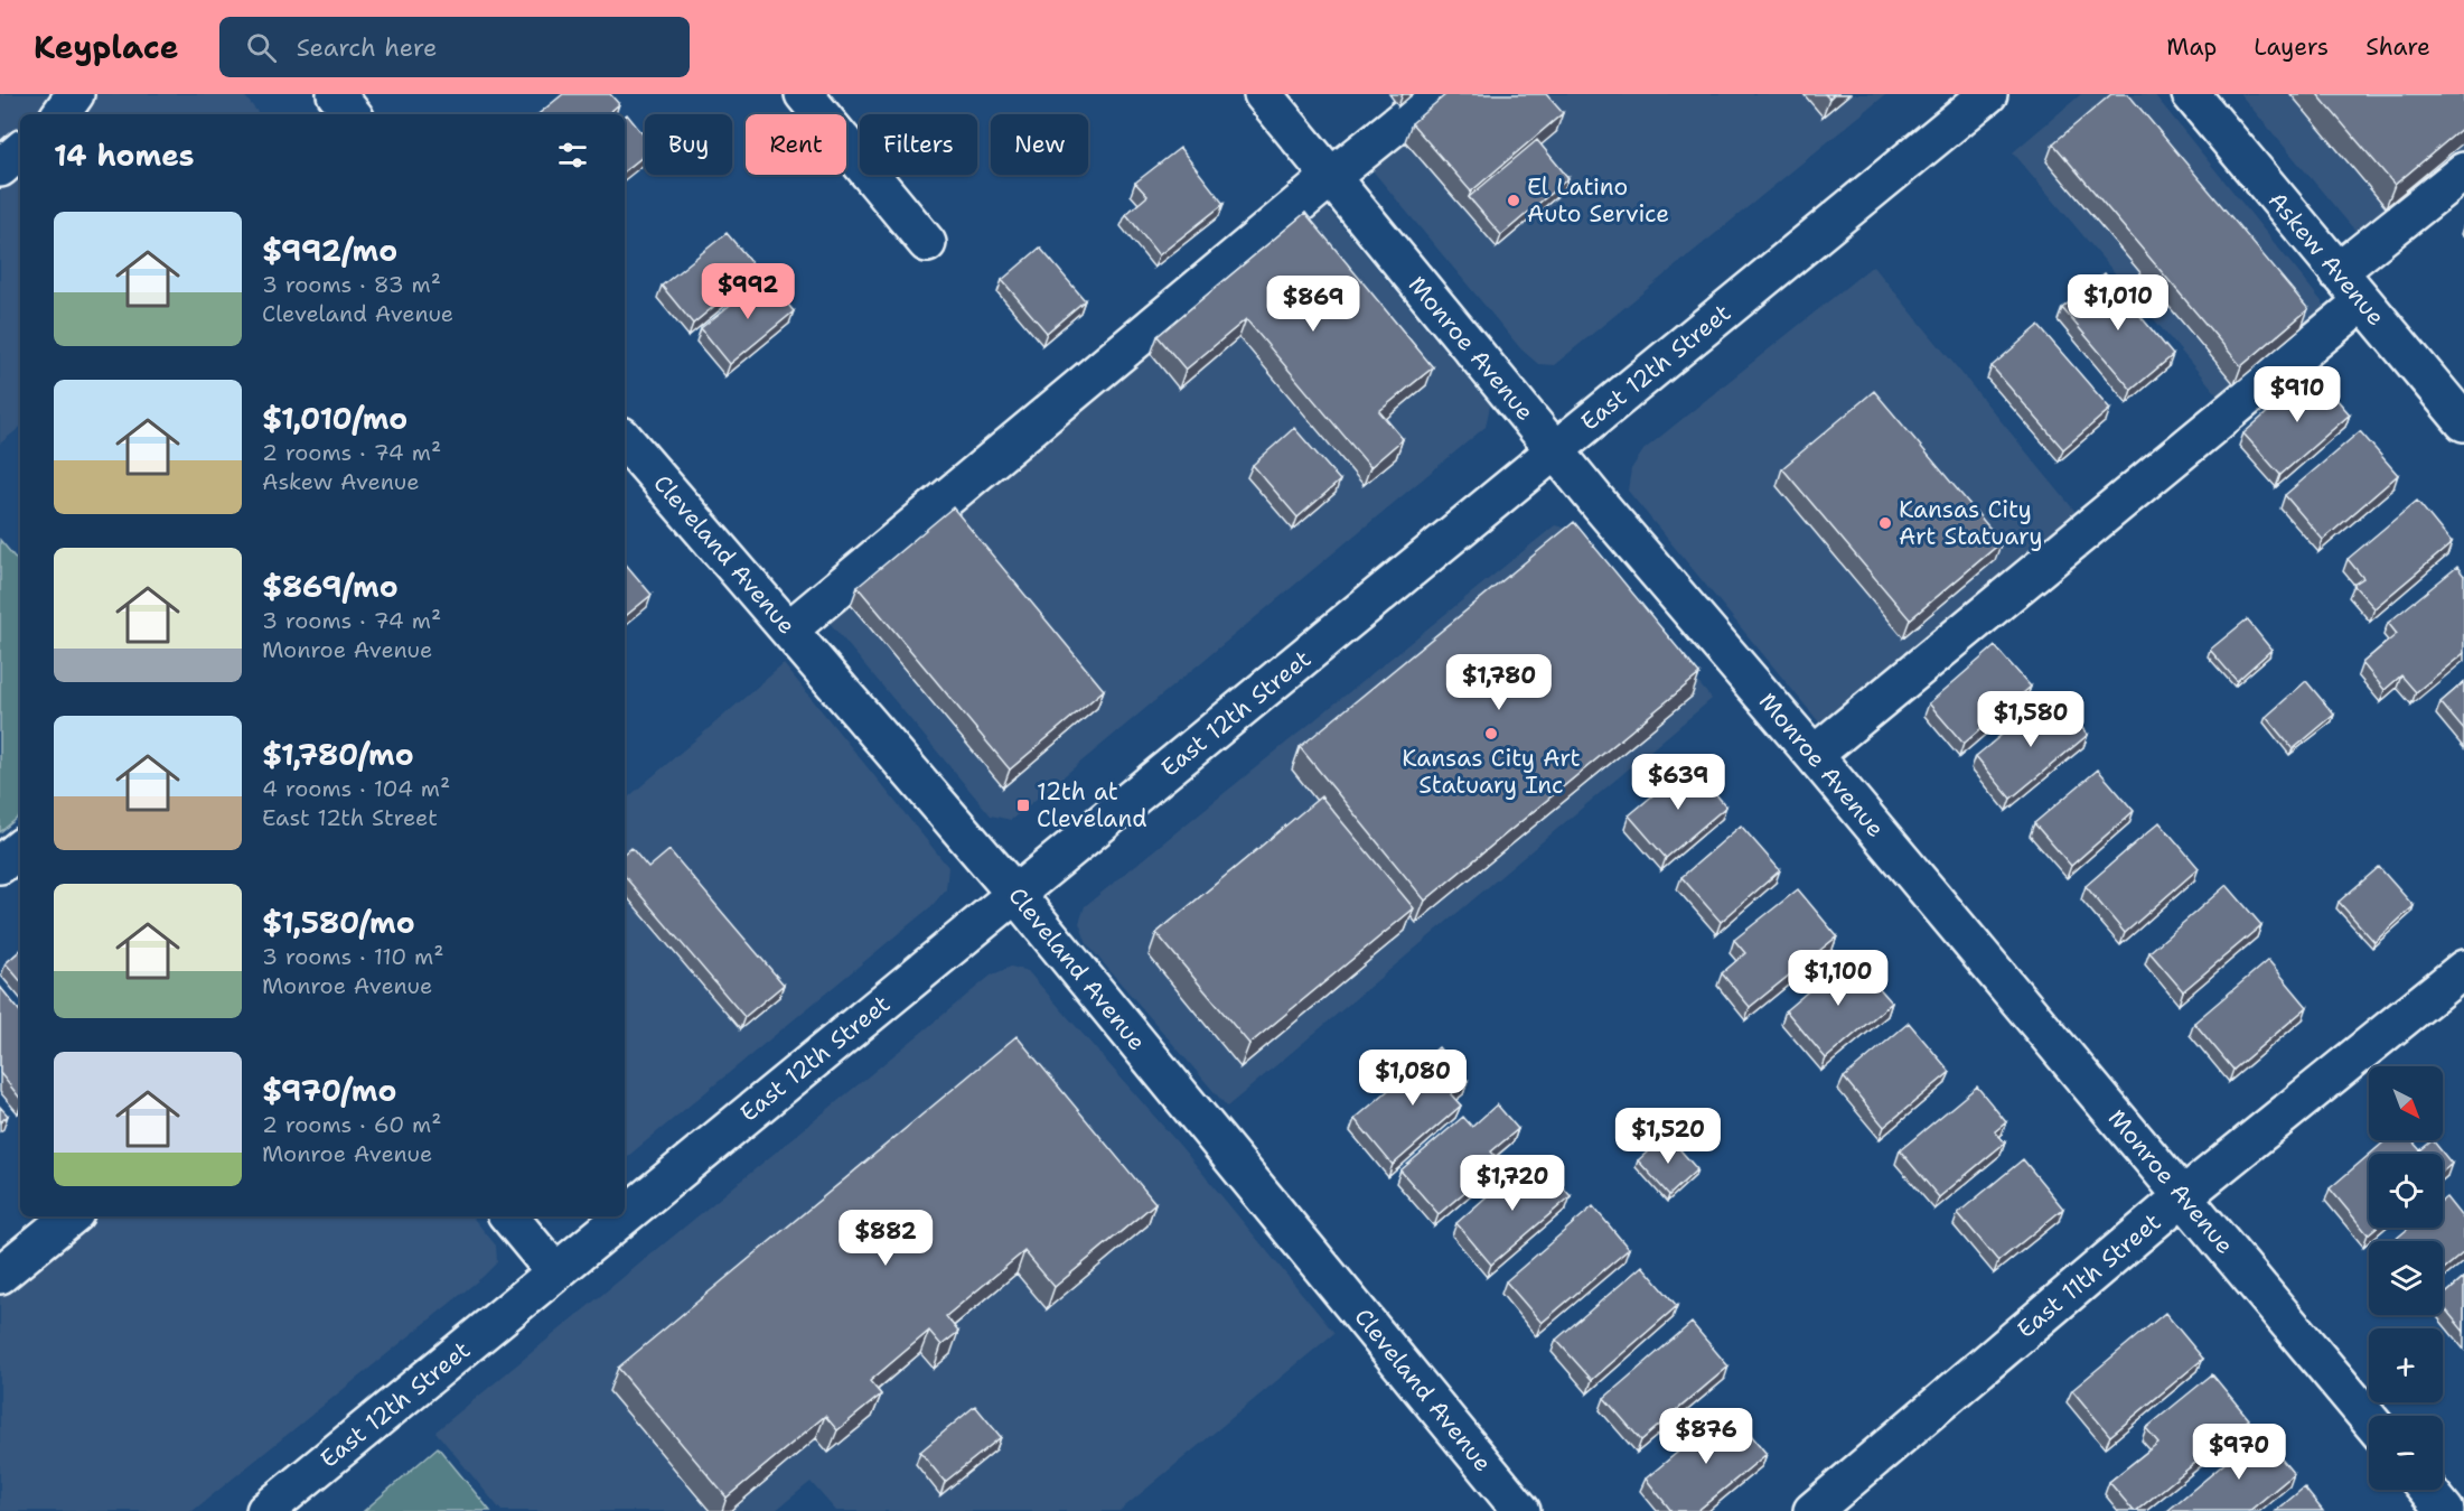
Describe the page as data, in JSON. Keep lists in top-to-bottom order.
{
  "streets": {
    "street": [
      "Askew Avenue",
      "Monroe Avenue",
      "East 12th Street",
      "Cleveland Avenue",
      "East 11th Street"
    ]
  },
  "crossings": [
    ["Monroe Avenue", "East 12th Street"],
    ["Monroe Avenue", "East 11th Street"],
    ["East 12th Street", "Cleveland Avenue"]
  ],
  "places": {
    "other": ["El Latino Auto Service", "Kansas City Art Statuary", "Kansas City Art Statuary Inc"],
    "transit": ["12th at Cleveland"]
  },
  "north": "bottom right",
  "page": {
    "header": "Keyplace",
    "search": "Search here",
    "nav": ["Map", "Layers", "Share"],
    "chip": [
      "Buy",
      "Rent",
      "Filters",
      "New"
    ],
    "heading": "14 homes",
    "list": [
      {
        "name": "$992/mo",
        "note": "3 rooms · 83 m² · Cleveland Avenue"
      },
      {
        "name": "$1,010/mo",
        "note": "2 rooms · 74 m² · Askew Avenue"
      },
      {
        "name": "$869/mo",
        "note": "3 rooms · 74 m² · Monroe Avenue"
      },
      {
        "name": "$1,780/mo",
        "note": "4 rooms · 104 m² · East 12th Street"
      },
      {
        "name": "$1,580/mo",
        "note": "3 rooms · 110 m² · Monroe Avenue"
      },
      {
        "name": "$970/mo",
        "note": "2 rooms · 60 m² · Monroe Avenue"
      }
    ],
    "price": [
      "$992",
      "$1,010",
      "$869",
      "$910",
      "$1,780",
      "$1,580",
      "$639",
      "$1,100",
      "$1,080",
      "$1,520",
      "$1,720",
      "$882",
      "$876",
      "$970"
    ],
    "map_buttons": ["+", "−"]
  }
}
